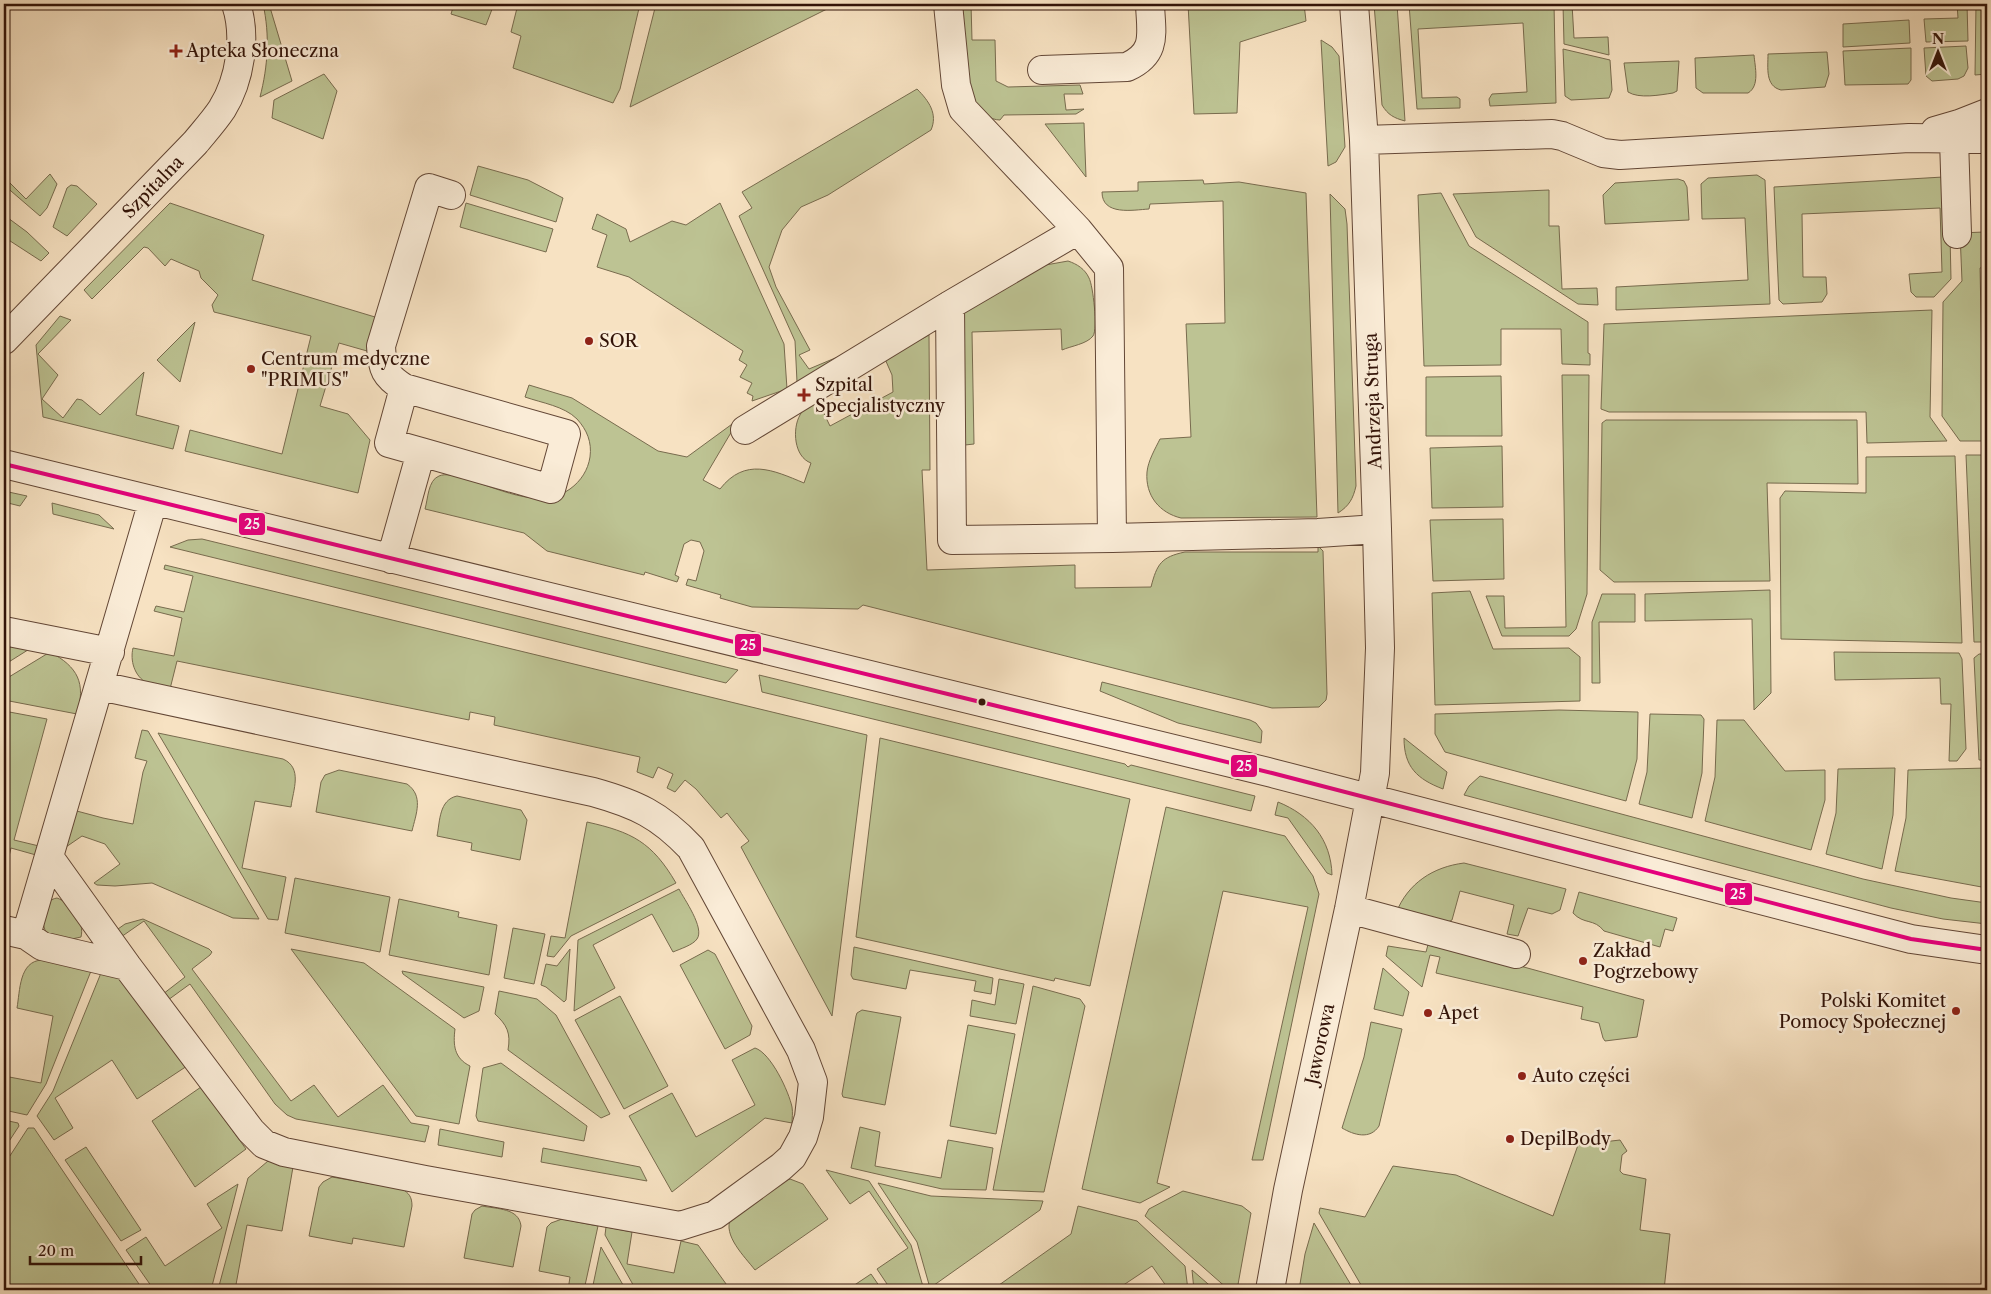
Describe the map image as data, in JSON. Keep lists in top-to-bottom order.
{
  "streets": {
    "street": ["Szpitalna", "Andrzeja Struga", "Jaworowa"]
  },
  "crossings": [
    ["Andrzeja Struga", "Jaworowa"]
  ],
  "places": {
    "health": ["Apteka Słoneczna", "Szpital Specjalistyczny"],
    "other": [
      "SOR",
      "Centrum medyczne \"PRIMUS\"",
      "Zakład Pogrzebowy",
      "Polski Komitet Pomocy Społecznej",
      "Apet",
      "Auto części",
      "DepilBody"
    ]
  },
  "lines": ["transit line 25"],
  "scale_bar": "20 m",
  "north": "top"
}
